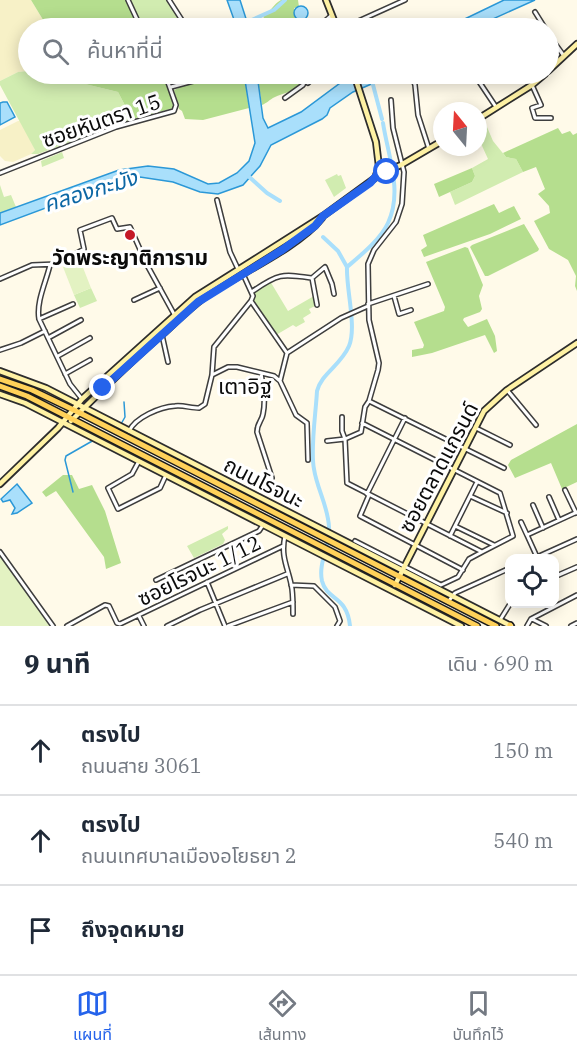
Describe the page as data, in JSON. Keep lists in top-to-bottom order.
{
  "streets": {
    "main road": ["ซอยตลาดแกรนด์", "ถนนโรจนะ"],
    "street": ["ซอยหันตรา 15", "ซอยโรจนะ 1/12"]
  },
  "crossings": [
    ["ซอยตลาดแกรนด์", "ถนนโรจนะ"],
    ["ถนนโรจนะ", "ซอยโรจนะ 1/12"]
  ],
  "districts": ["เตาอิฐ"],
  "water": ["คลองกะมัง"],
  "places": ["วัดพระญาติการาม"],
  "north": "top",
  "page": {
    "search": "ค้นหาที่นี่",
    "heading": ["9 นาที", "เดิน · 690 m"],
    "list": [
      ["ตรงไป", "ถนนสาย 3061", "150 m"],
      ["ตรงไป", "ถนนเทศบาลเมืองอโยธยา 2", "540 m"],
      "ถึงจุดหมาย"
    ],
    "nav": ["แผนที่", "เส้นทาง", "บันทึกไว้"]
  }
}
